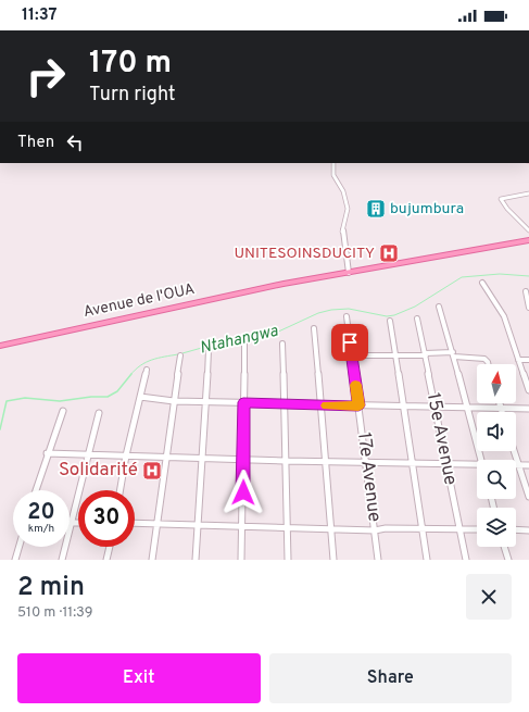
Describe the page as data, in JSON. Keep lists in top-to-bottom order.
{
  "streets": {
    "main road": ["Avenue de l'OUA"],
    "street": ["15e Avenue", "17e Avenue"]
  },
  "water": ["Ntahangwa"],
  "places": {
    "building": ["bujumbura"],
    "hospital": ["UNITESOINSDUCITY", "Solidarité"]
  },
  "north": "top",
  "page": {
    "status": "11:37",
    "turn": ["170 m", "Turn right"],
    "then": "Then",
    "speed": "20 km/h",
    "limit": "30",
    "heading": ["2 min", "510 m · 11:39"],
    "buttons": ["Exit", "Share"]
  }
}
